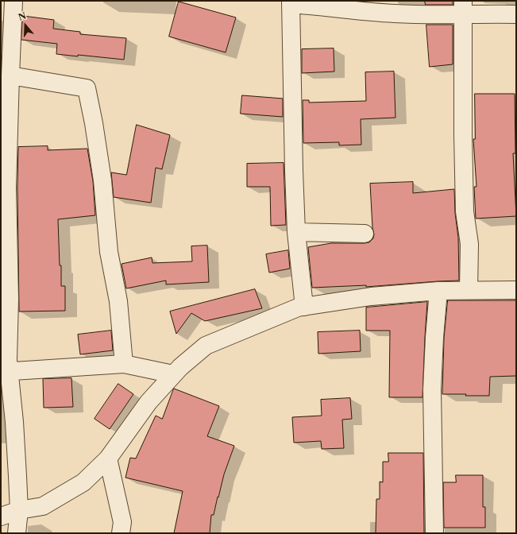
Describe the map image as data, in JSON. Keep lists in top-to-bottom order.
{
  "north": "top"
}
